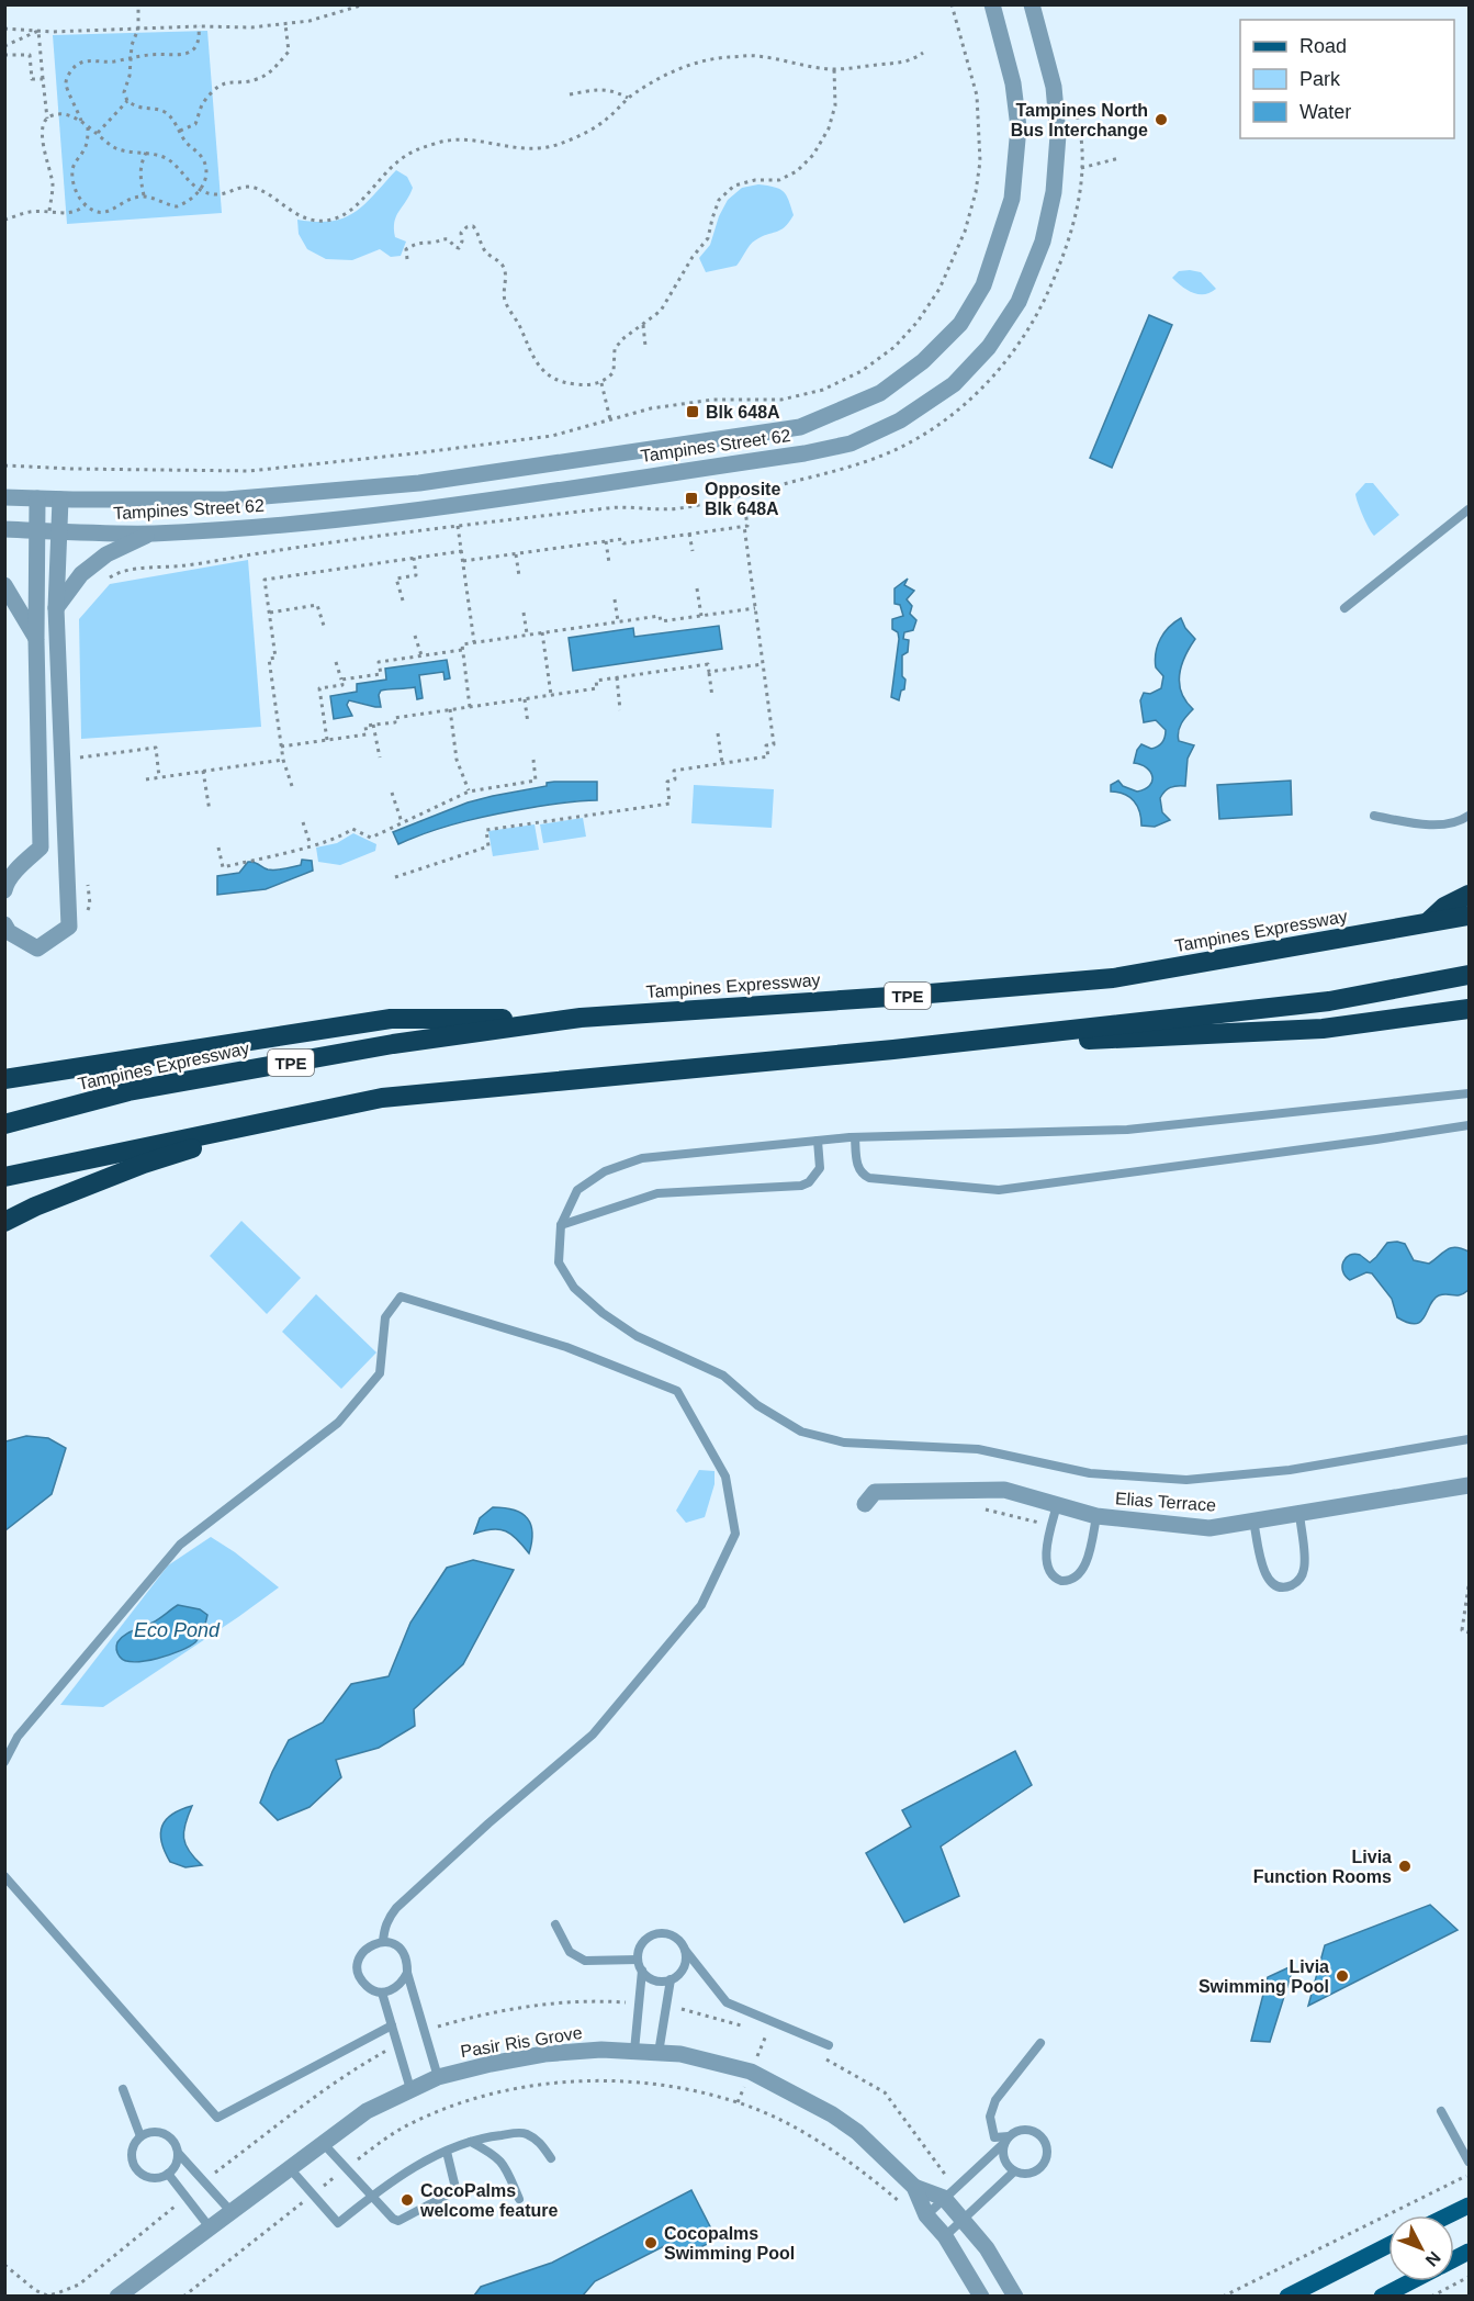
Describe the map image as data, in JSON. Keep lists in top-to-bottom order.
{
  "streets": {
    "highway": ["Tampines Expressway", "TPE"],
    "street": ["Tampines Street 62", "Elias Terrace", "Pasir Ris Grove"]
  },
  "water": ["Eco Pond"],
  "places": {
    "other": [
      "Tampines North Bus Interchange",
      "Livia Function Rooms",
      "Livia Swimming Pool",
      "CocoPalms welcome feature",
      "Cocopalms Swimming Pool"
    ],
    "transit": ["Blk 648A", "Opposite Blk 648A"]
  },
  "legend": ["Road", "Park", "Water"],
  "north": "bottom right"
}
